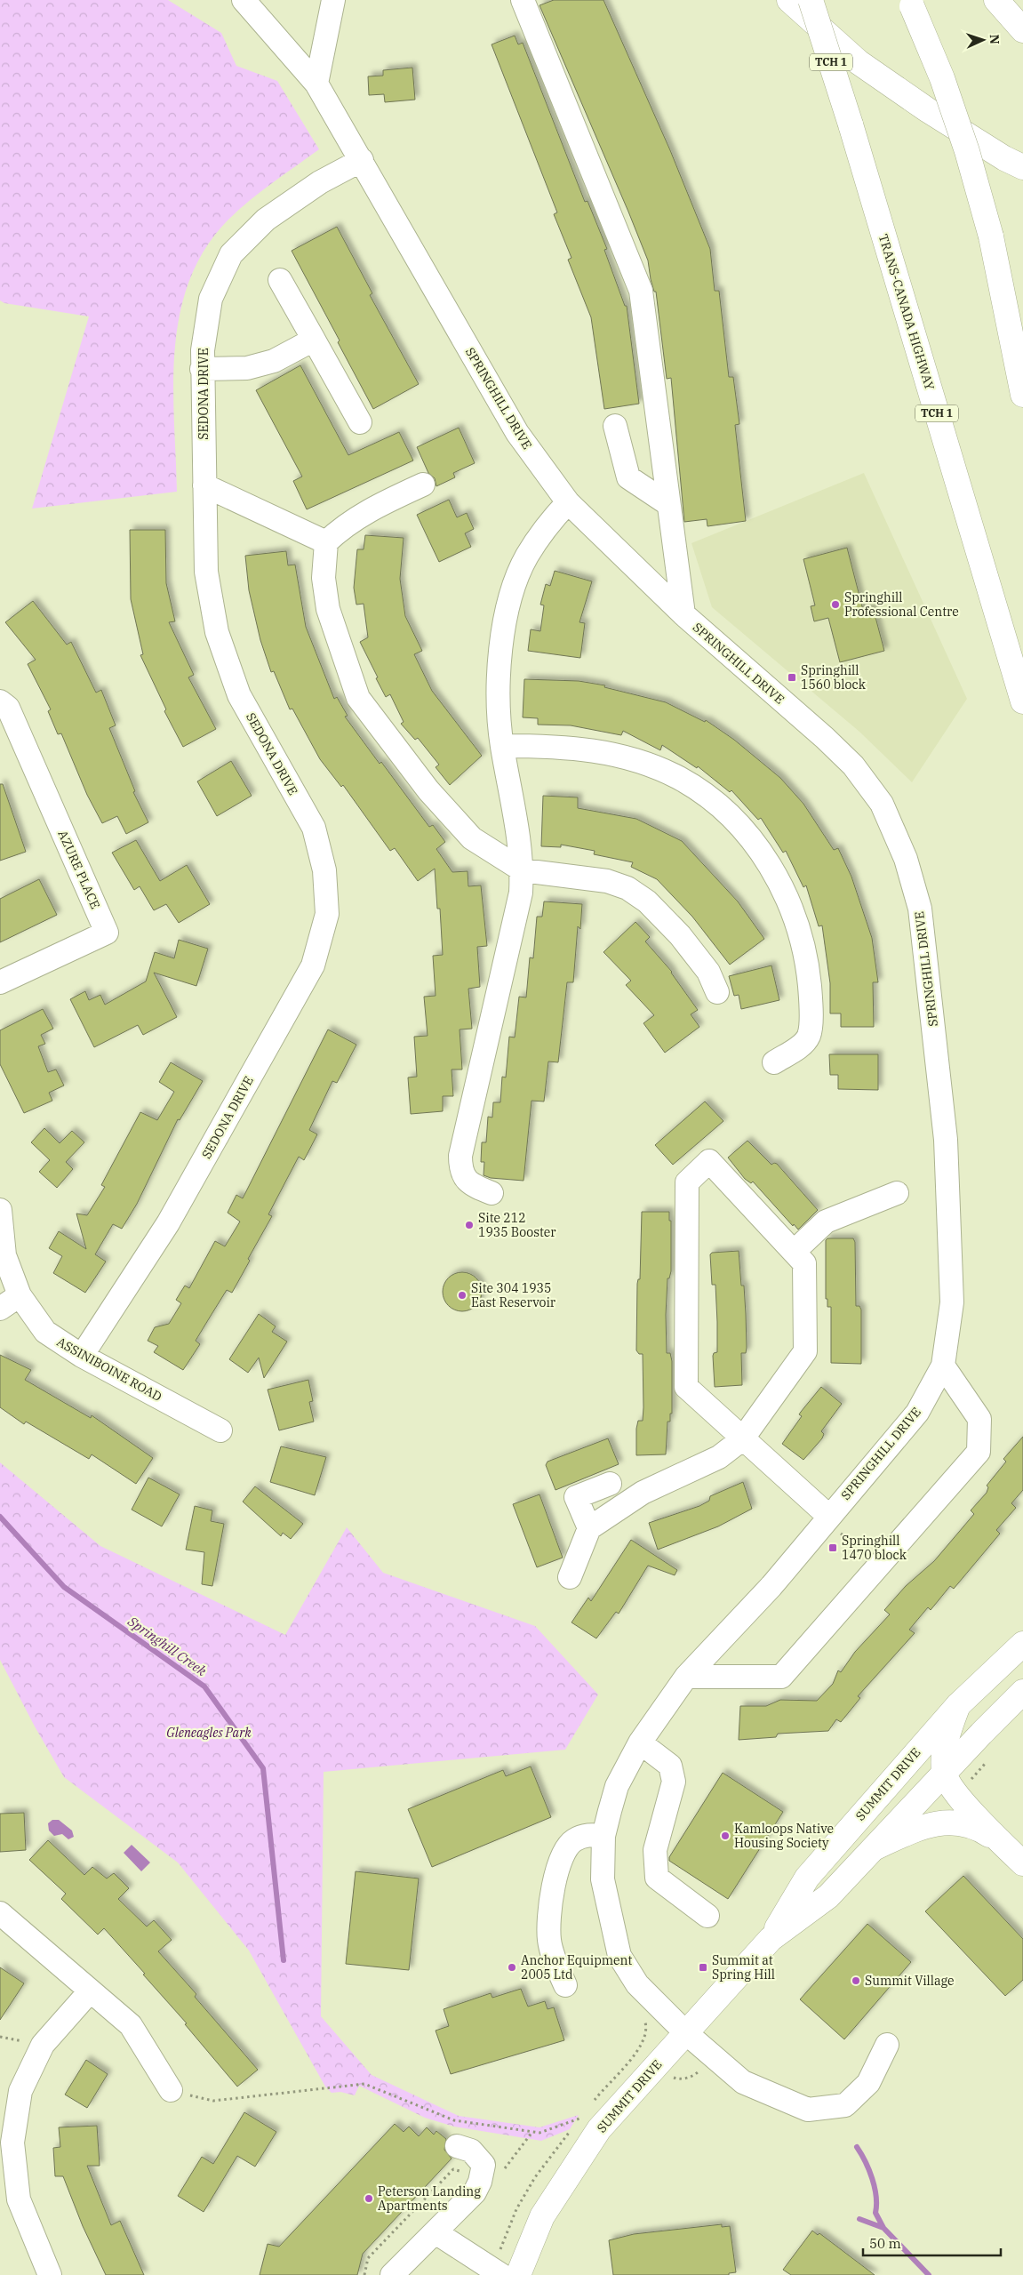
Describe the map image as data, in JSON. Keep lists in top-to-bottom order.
{
  "streets": {
    "main road": ["TCH 1", "TRANS-CANADA HIGHWAY", "SUMMIT DRIVE"],
    "street": [
      "SEDONA DRIVE",
      "SPRINGHILL DRIVE",
      "AZURE PLACE",
      "ASSINIBOINE ROAD"
    ]
  },
  "crossings": [
    ["SEDONA DRIVE", "SPRINGHILL DRIVE"],
    ["SEDONA DRIVE", "ASSINIBOINE ROAD"],
    ["SPRINGHILL DRIVE", "SUMMIT DRIVE"]
  ],
  "water": ["Springhill Creek"],
  "parks": ["Gleneagles Park"],
  "places": {
    "other": [
      "Springhill Professional Centre",
      "Site 212 1935 Booster",
      "Site 304 1935 East Reservoir",
      "Kamloops Native Housing Society",
      "Anchor Equipment 2005 Ltd",
      "Summit Village",
      "Peterson Landing Apartments"
    ],
    "transit": ["Springhill 1560 block", "Springhill 1470 block", "Summit at Spring Hill"]
  },
  "scale_bar": "50 m",
  "north": "right"
}
